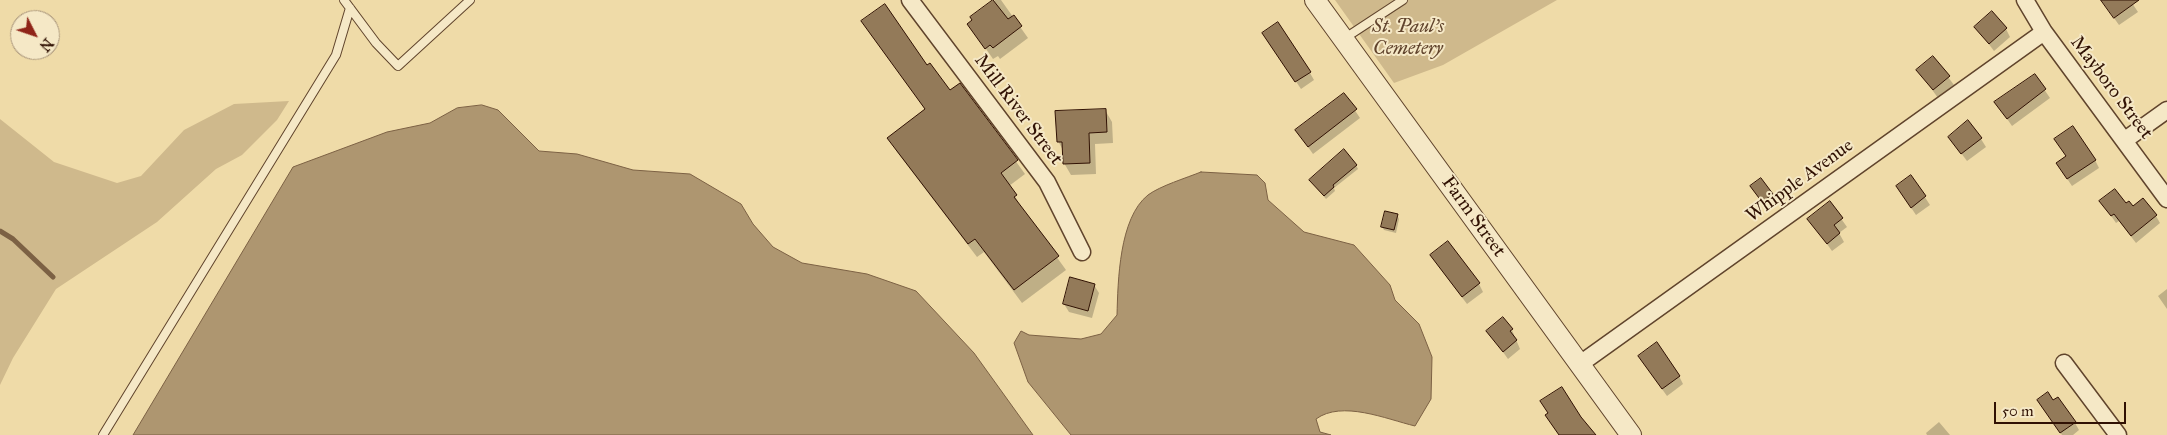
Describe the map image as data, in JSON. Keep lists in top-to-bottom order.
{
  "streets": {
    "street": [
      "Mayboro Street",
      "Mill River Street",
      "Whipple Avenue",
      "Farm Street"
    ]
  },
  "crossings": [
    ["Mayboro Street", "Whipple Avenue"],
    ["Whipple Avenue", "Farm Street"]
  ],
  "parks": ["St. Paul's Cemetery"],
  "scale_bar": "50 m",
  "north": "bottom right"
}
